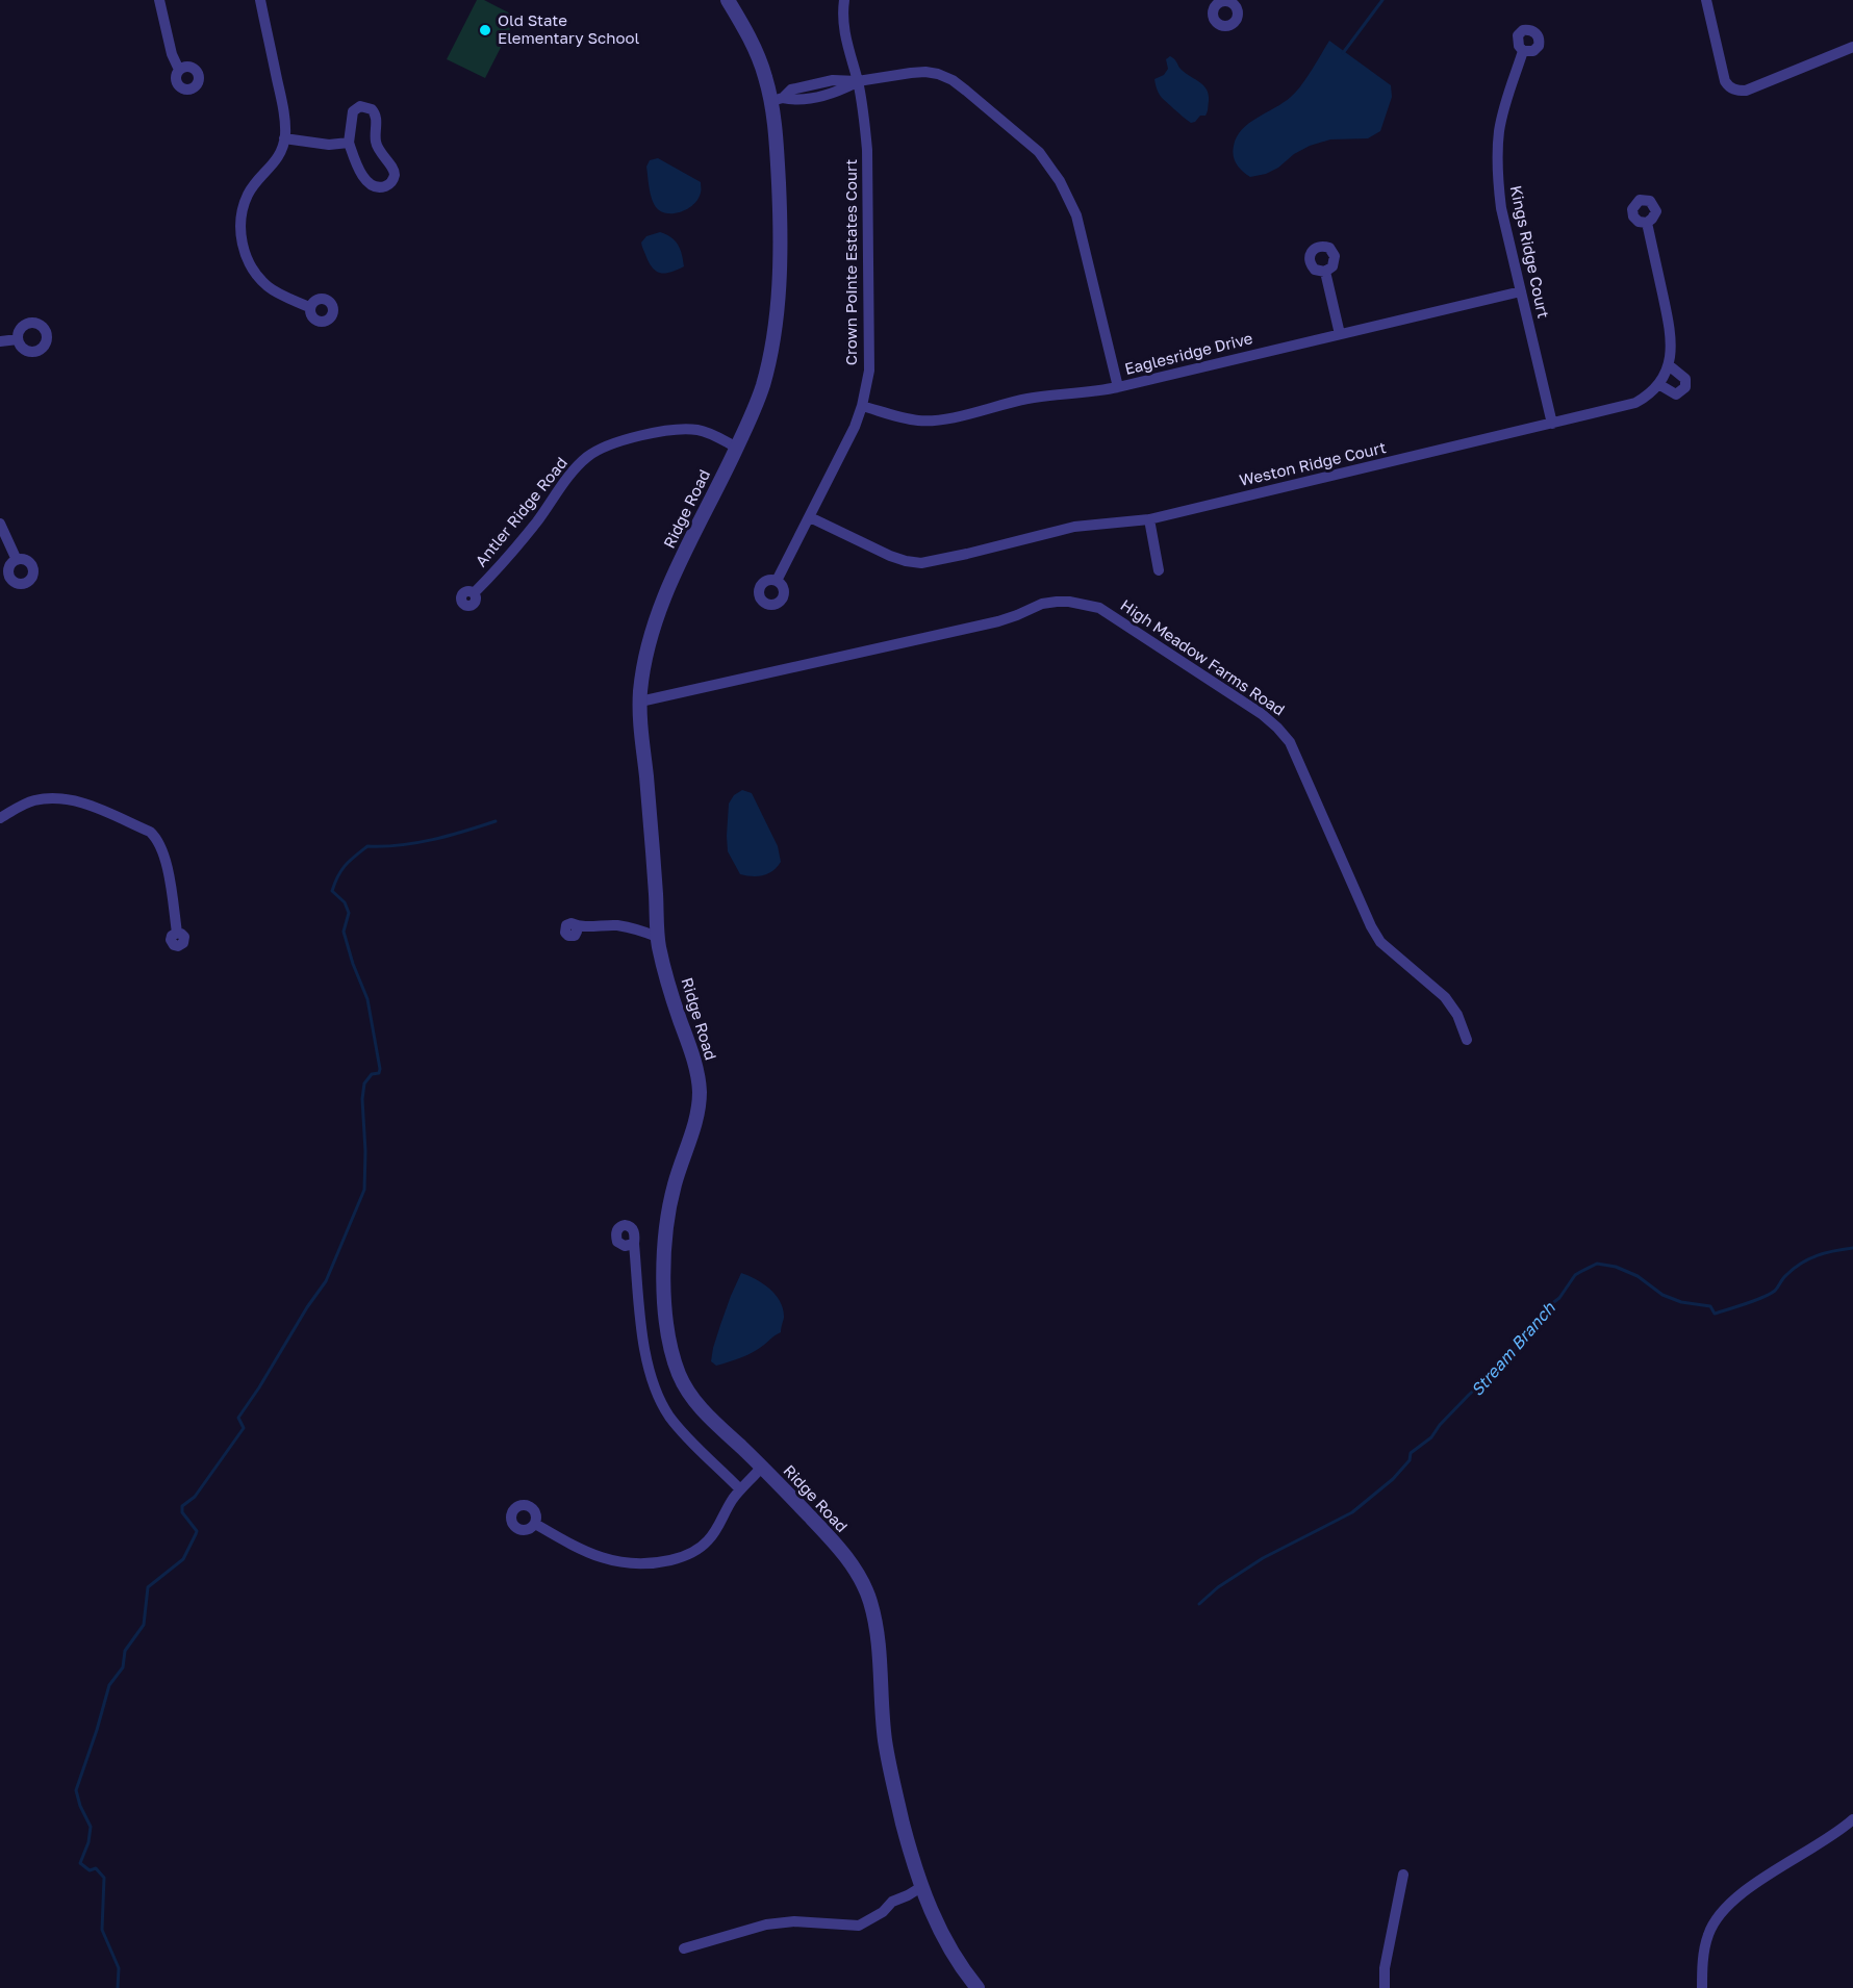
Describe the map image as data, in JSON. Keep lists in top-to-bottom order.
{
  "streets": {
    "street": [
      "Kings Ridge Court",
      "Crown Pointe Estates Court",
      "Eaglesridge Drive",
      "Weston Ridge Court",
      "Ridge Road",
      "Antler Ridge Road",
      "High Meadow Farms Road"
    ]
  },
  "crossings": [
    ["Kings Ridge Court", "Eaglesridge Drive"],
    ["Kings Ridge Court", "Weston Ridge Court"],
    ["Crown Pointe Estates Court", "Eaglesridge Drive"],
    ["Crown Pointe Estates Court", "Weston Ridge Court"],
    ["Ridge Road", "Antler Ridge Road"],
    ["Ridge Road", "High Meadow Farms Road"]
  ],
  "water": ["Stream Branch"],
  "places": ["Old State Elementary School"]
}
